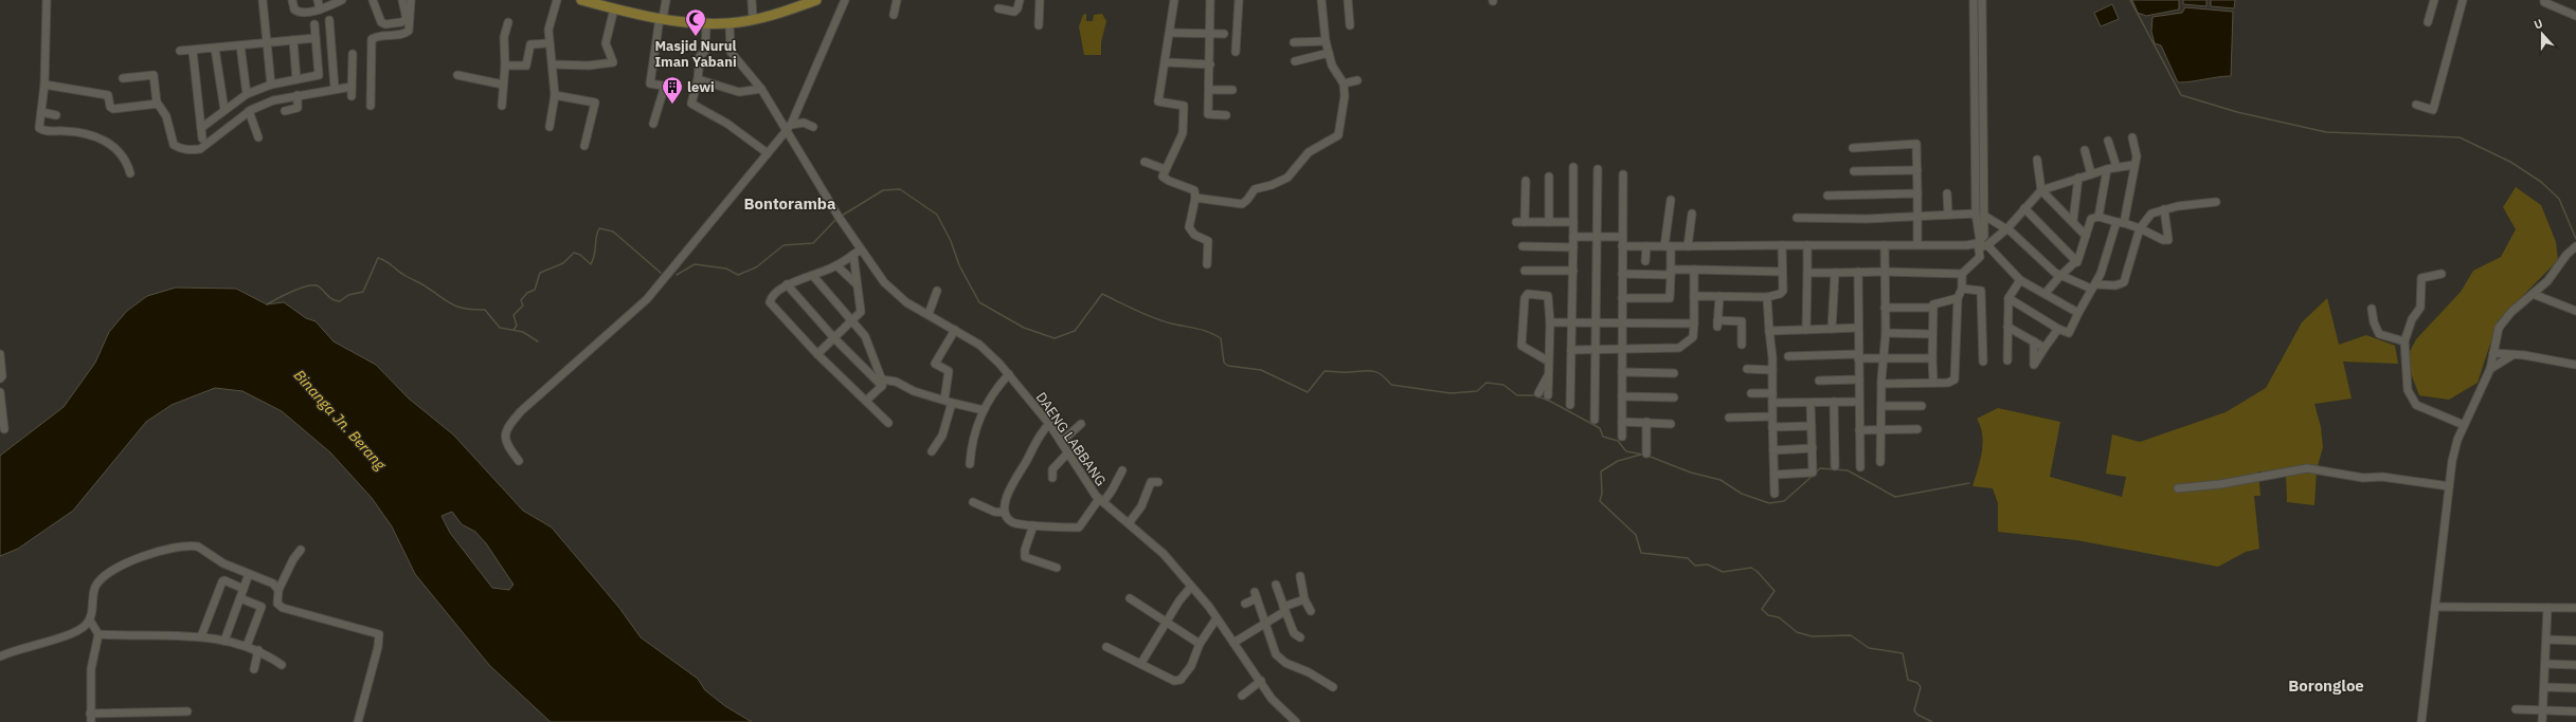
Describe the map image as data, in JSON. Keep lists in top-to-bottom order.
{
  "streets": {
    "street": ["DAENG LABBANG"]
  },
  "districts": ["Bontoramba", "Borongloe"],
  "water": ["Binanga Jn. Berang"],
  "places": {
    "mosque": ["Masjid Nurul Iman Yabani"],
    "building": ["lewi"]
  },
  "north": "top"
}
